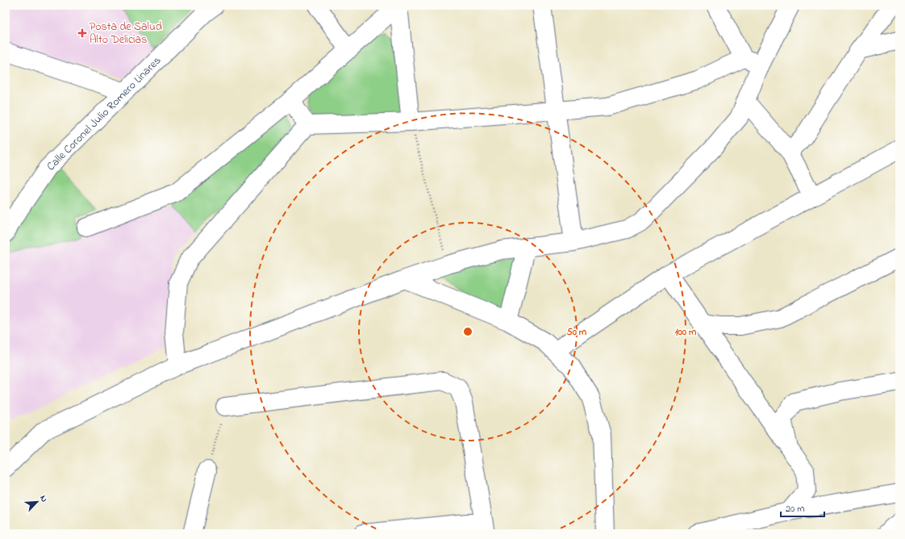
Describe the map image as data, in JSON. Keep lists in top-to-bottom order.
{
  "streets": {
    "street": ["Calle Coronel Julio Romero Linares"]
  },
  "places": {
    "health": ["Posta de Salud Alto Delicias"]
  },
  "scale_bar": "20 m",
  "north": "top right",
  "rings": ["50 m", "100 m"]
}
